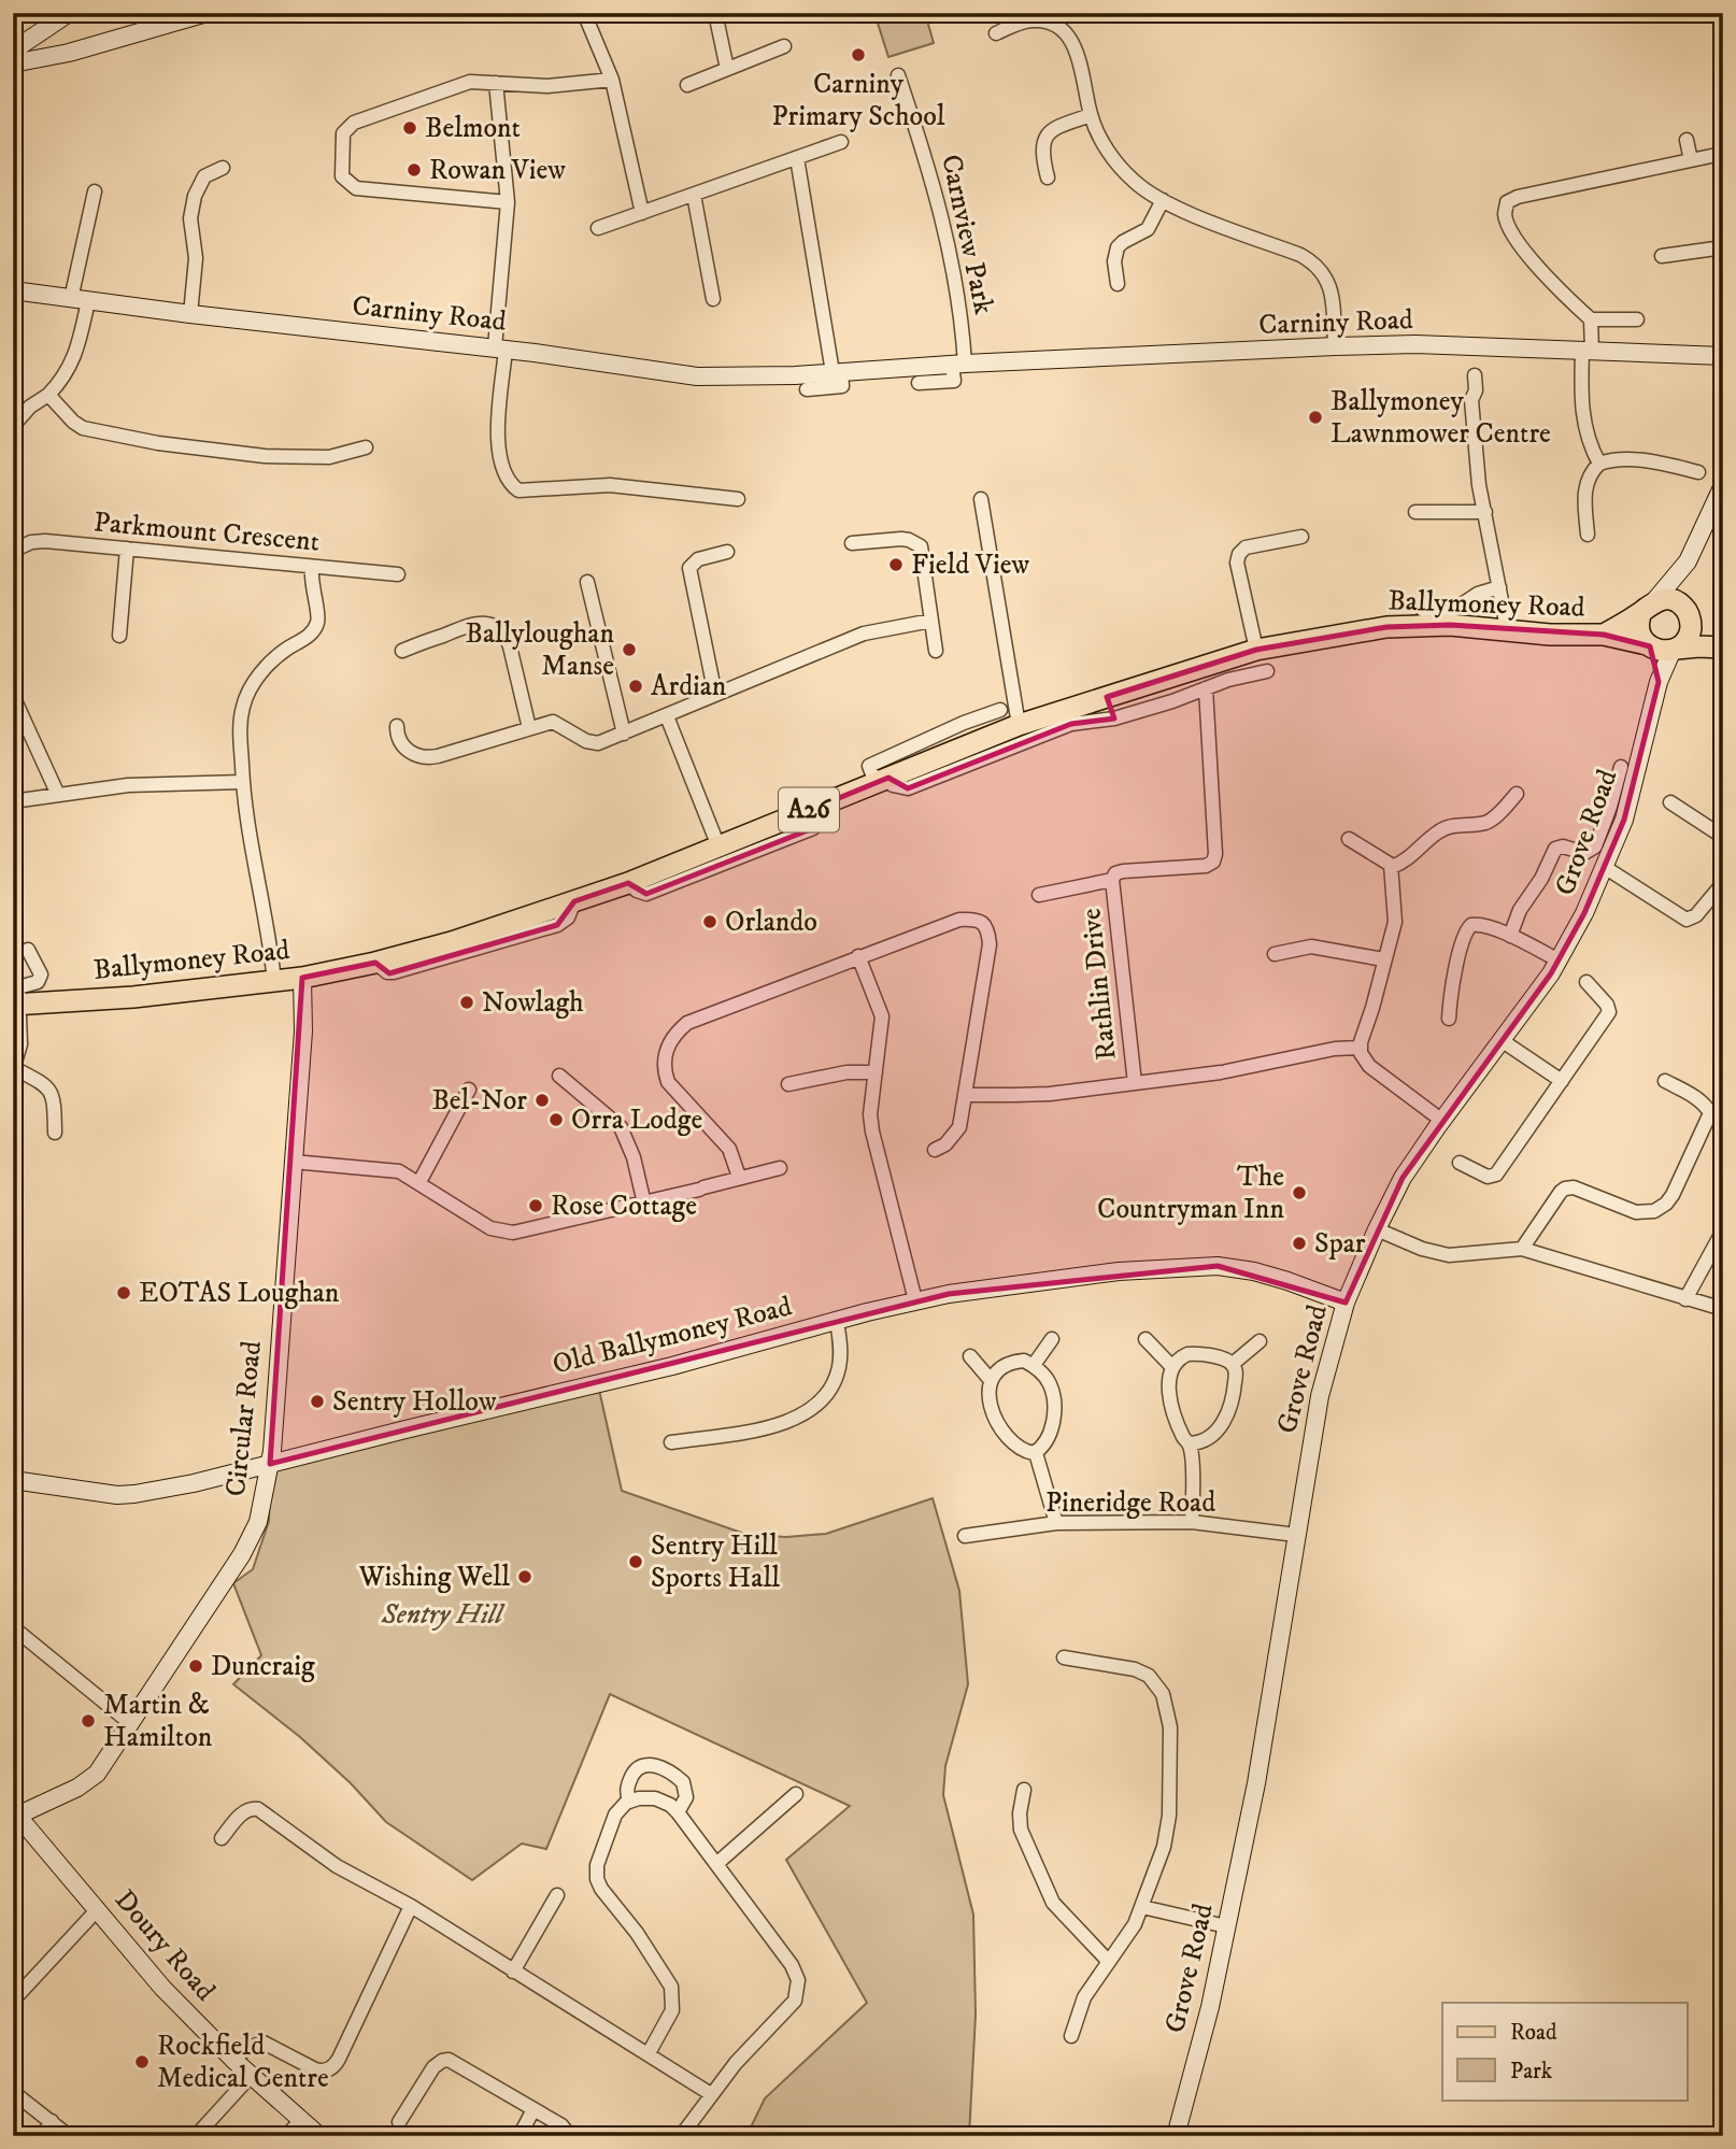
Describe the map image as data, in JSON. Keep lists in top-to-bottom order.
{
  "streets": {
    "main road": ["Ballymoney Road", "A26"],
    "street": [
      "Carnview Park",
      "Carniny Road",
      "Parkmount Crescent",
      "Grove Road",
      "Rathlin Drive",
      "Old Ballymoney Road",
      "Circular Road",
      "Pineridge Road",
      "Doury Road"
    ]
  },
  "crossings": [
    ["Carnview Park", "Carniny Road"],
    ["Ballymoney Road", "A26"],
    ["Ballymoney Road", "Grove Road"],
    ["Ballymoney Road", "Circular Road"],
    ["A26", "Grove Road"],
    ["Grove Road", "Old Ballymoney Road"],
    ["Grove Road", "Pineridge Road"],
    ["Old Ballymoney Road", "Circular Road"],
    ["Circular Road", "Doury Road"]
  ],
  "parks": ["Sentry Hill"],
  "places": [
    "Carniny Primary School",
    "Belmont",
    "Rowan View",
    "Ballymoney Lawnmower Centre",
    "Field View",
    "Ballyloughan Manse",
    "Ardian",
    "Orlando",
    "Nowlagh",
    "Bel-Nor",
    "Orra Lodge",
    "The Countryman Inn",
    "Rose Cottage",
    "Spar",
    "EOTAS Loughan",
    "Sentry Hollow",
    "Sentry Hill Sports Hall",
    "Wishing Well",
    "Duncraig",
    "Martin & Hamilton",
    "Rockfield Medical Centre"
  ],
  "legend": ["Road", "Park"]
}
